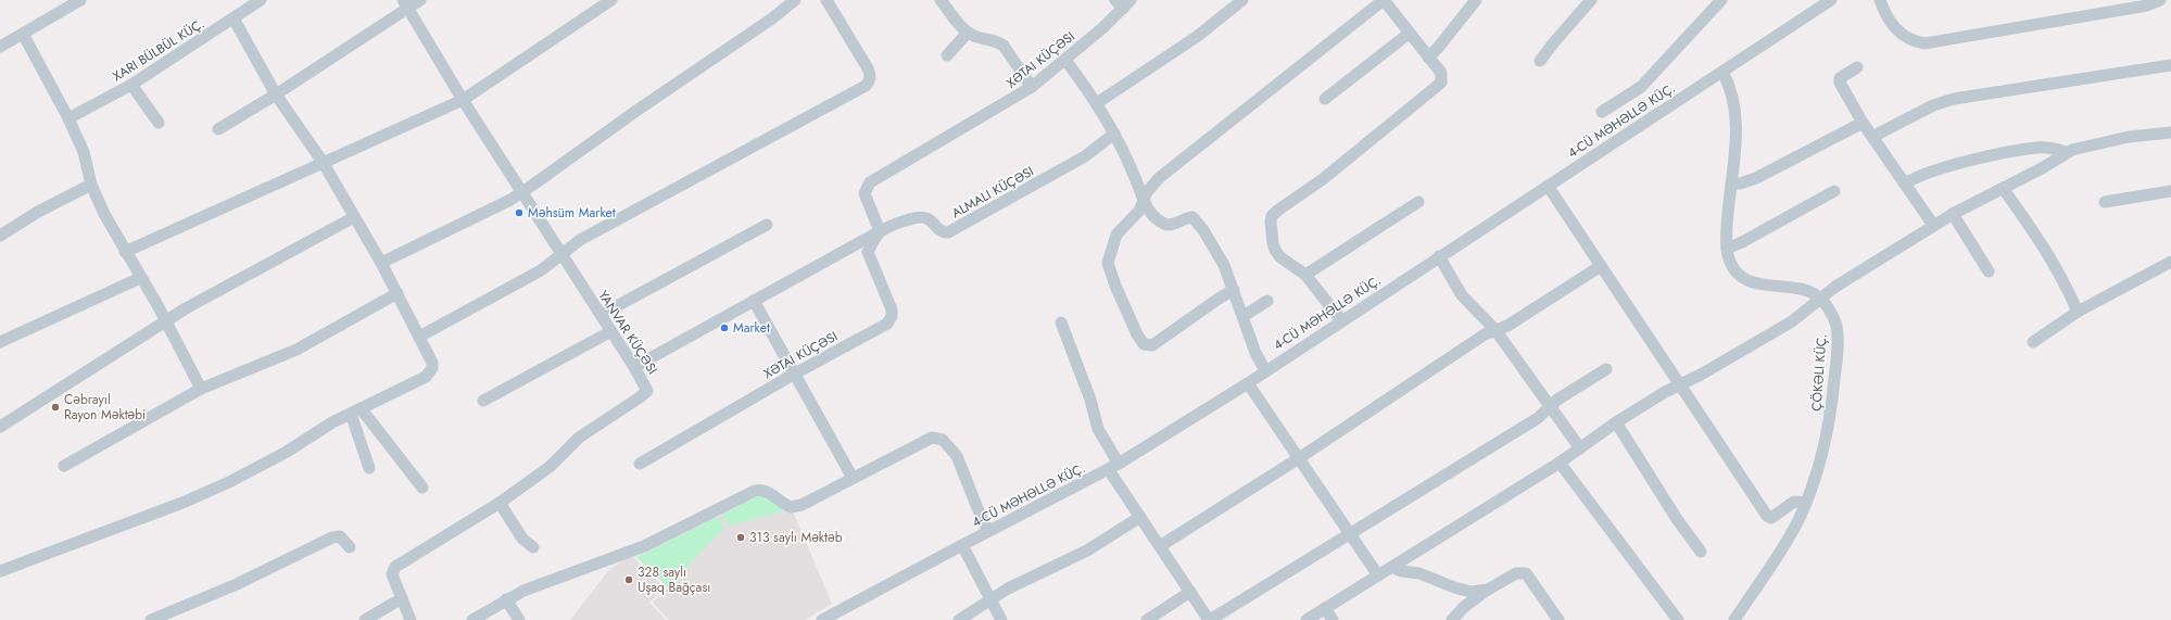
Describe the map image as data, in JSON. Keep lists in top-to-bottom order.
{
  "streets": {
    "street": [
      "XƏTAI KÜÇƏSI",
      "4-CÜ MƏHƏLLƏ KÜÇ.",
      "YANVAR KÜÇƏSI",
      "ÇÖKƏLI KÜÇ."
    ]
  },
  "crossings": [
    ["4-CÜ MƏHƏLLƏ KÜÇ.", "ÇÖKƏLI KÜÇ."]
  ],
  "places": [
    "Məhsüm Market",
    "Market",
    "Cəbrayıl Rayon Məktəbi",
    "313 saylı Məktəb",
    "328 saylı Uşaq Bağçası"
  ]
}
